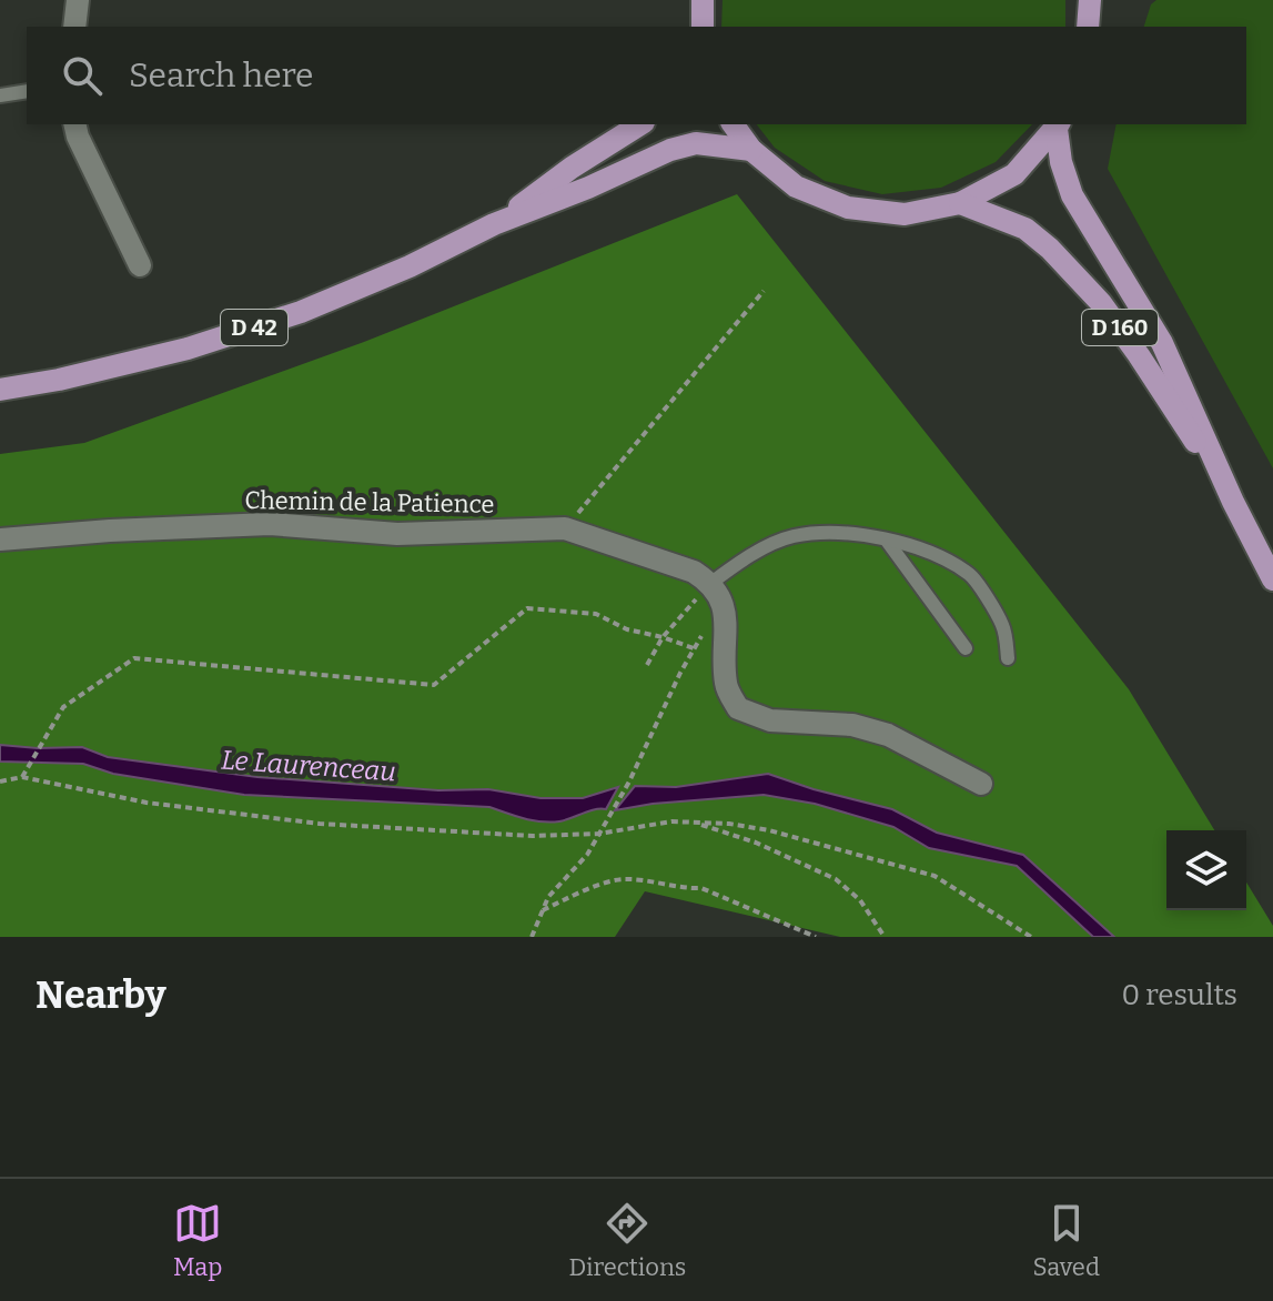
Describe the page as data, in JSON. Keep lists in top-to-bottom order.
{
  "streets": {
    "main road": ["D 42", "D 160"],
    "street": ["Chemin de la Patience"]
  },
  "water": ["Le Laurenceau"],
  "page": {
    "search": "Search here",
    "heading": ["Nearby", "0 results"],
    "nav": ["Map", "Directions", "Saved"]
  }
}
